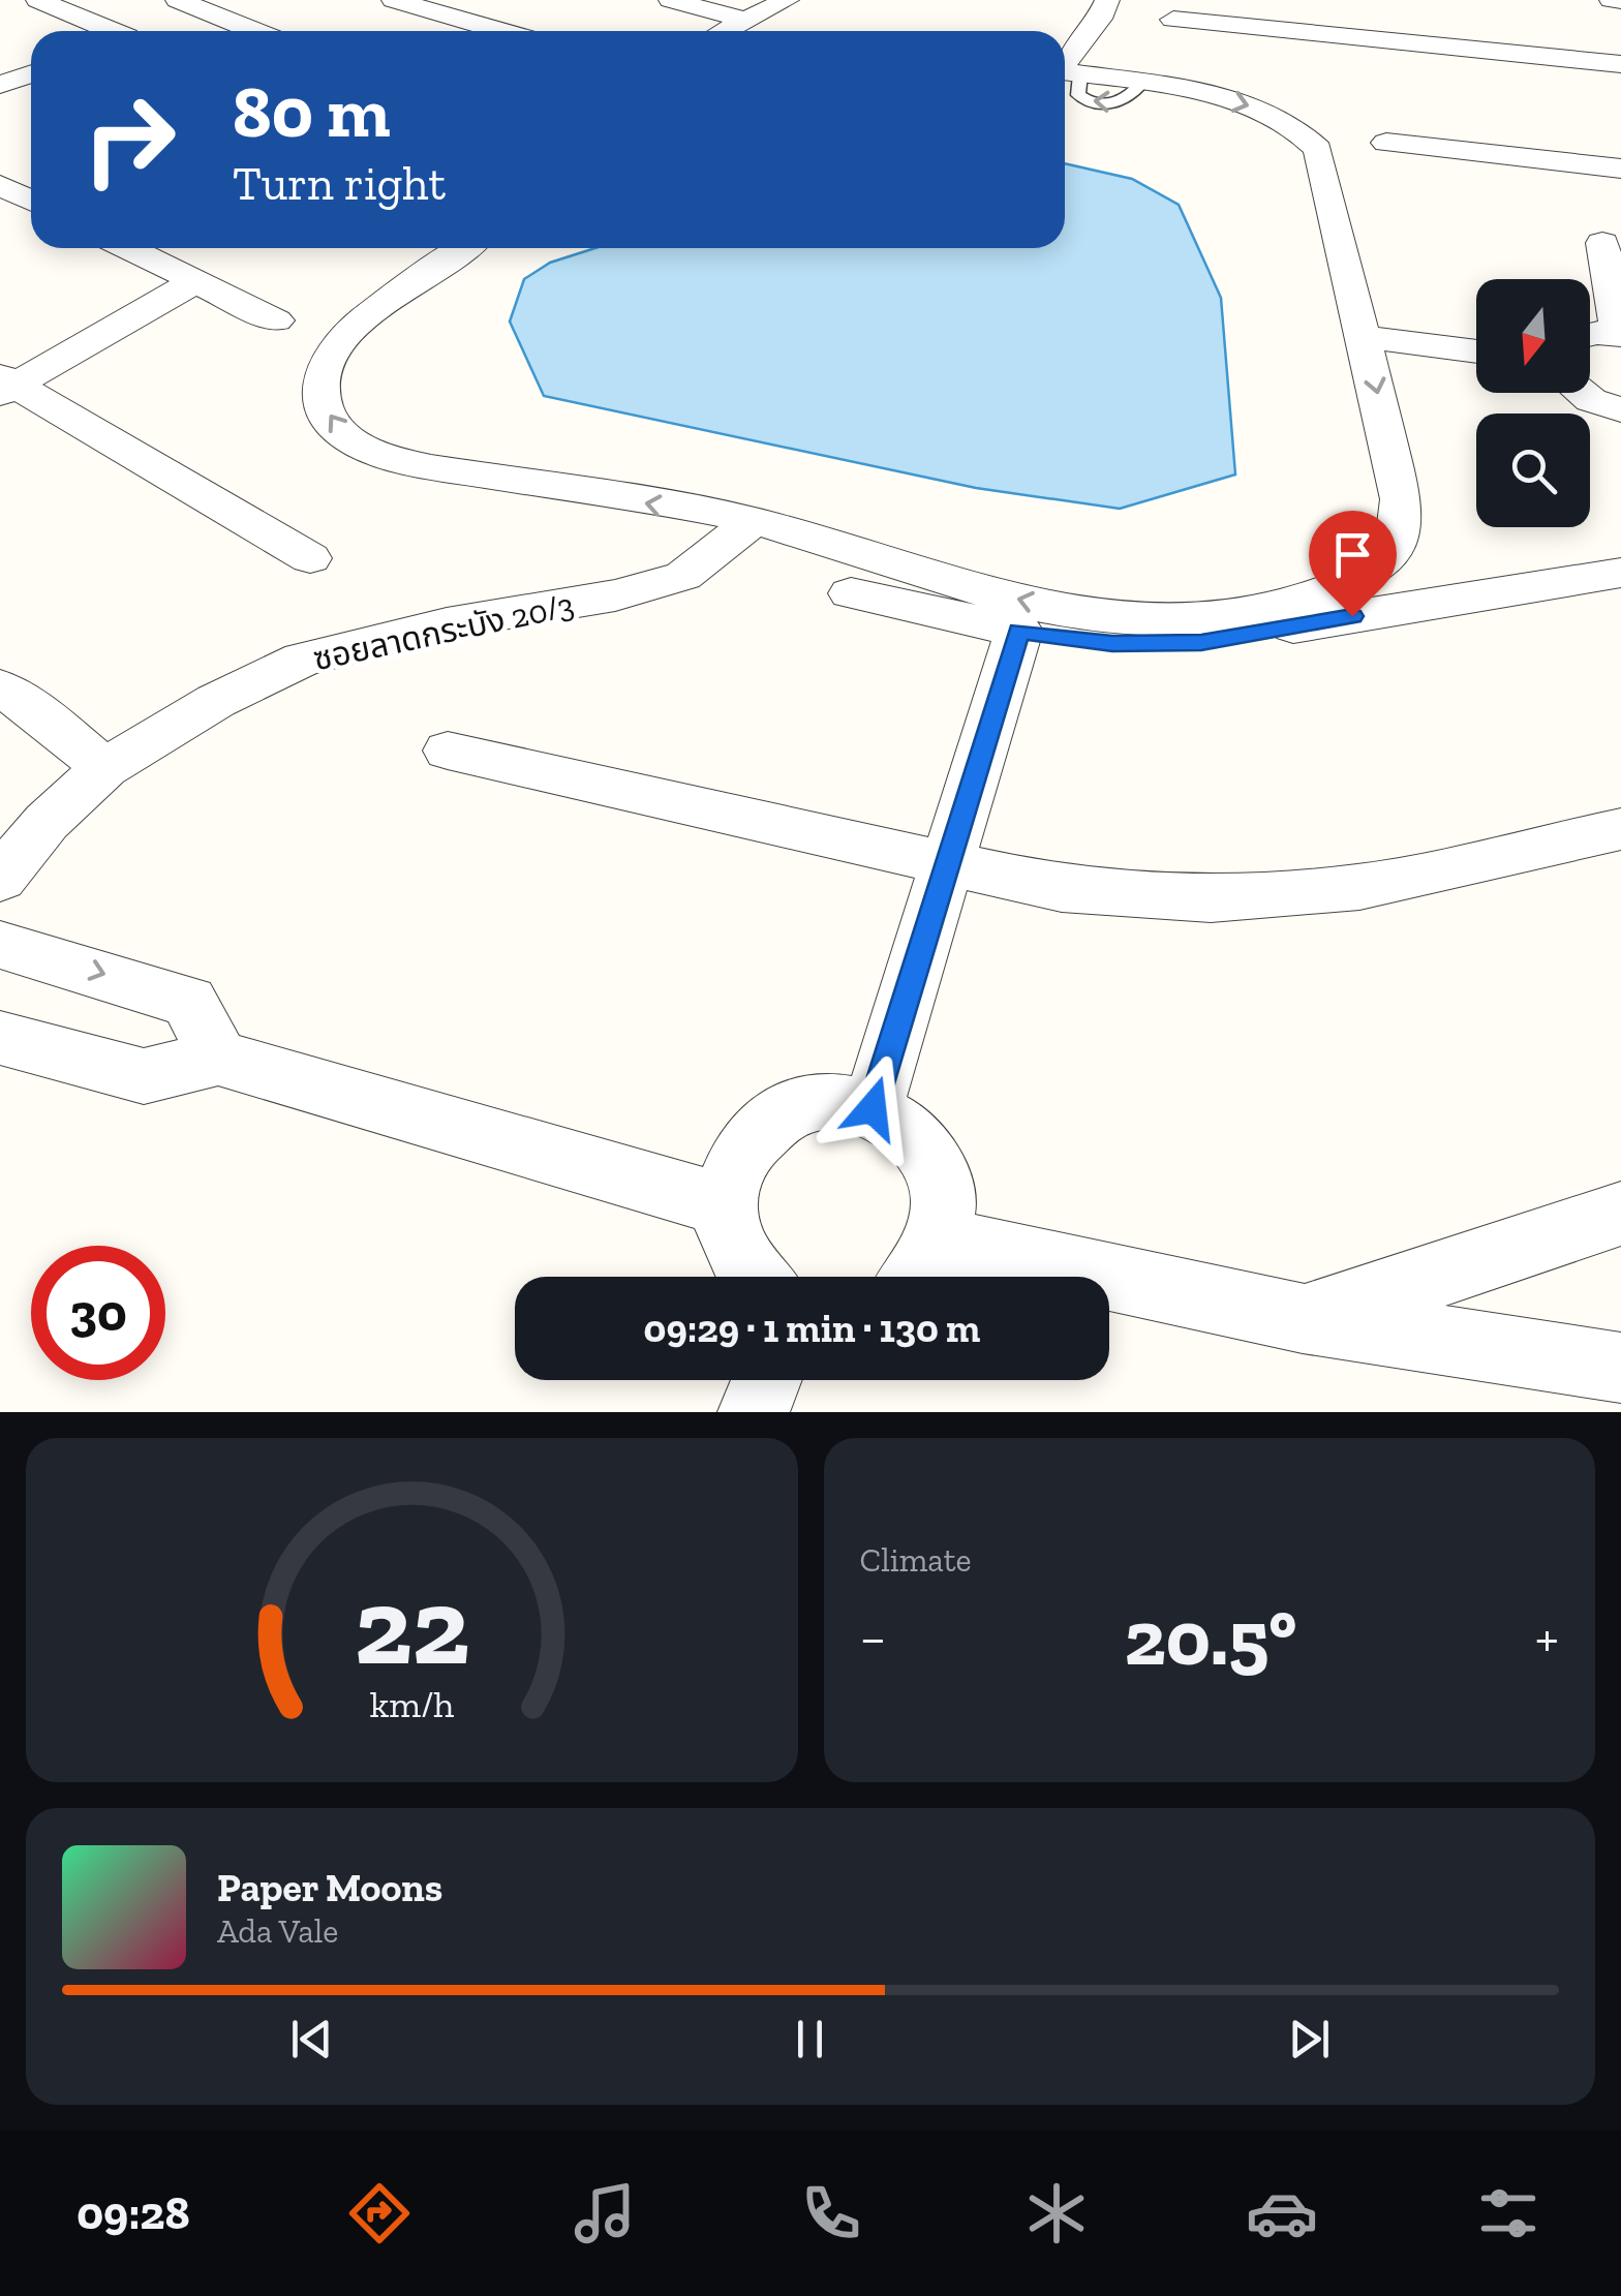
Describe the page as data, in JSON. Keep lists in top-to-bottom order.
{
  "streets": {
    "street": ["ซอยลาดกระบัง 20/3"]
  },
  "north": "bottom",
  "page": {
    "turn": ["80 m", "Turn right"],
    "limit": "30",
    "trip": "09:29 · 1 min · 130 m",
    "tile": "Climate",
    "heat": ["−", "20.5°", "+"],
    "song": ["Paper Moons", "Ada Vale"],
    "tabs": "09:28",
    "gauge": ["22", "km/h"]
  }
}
